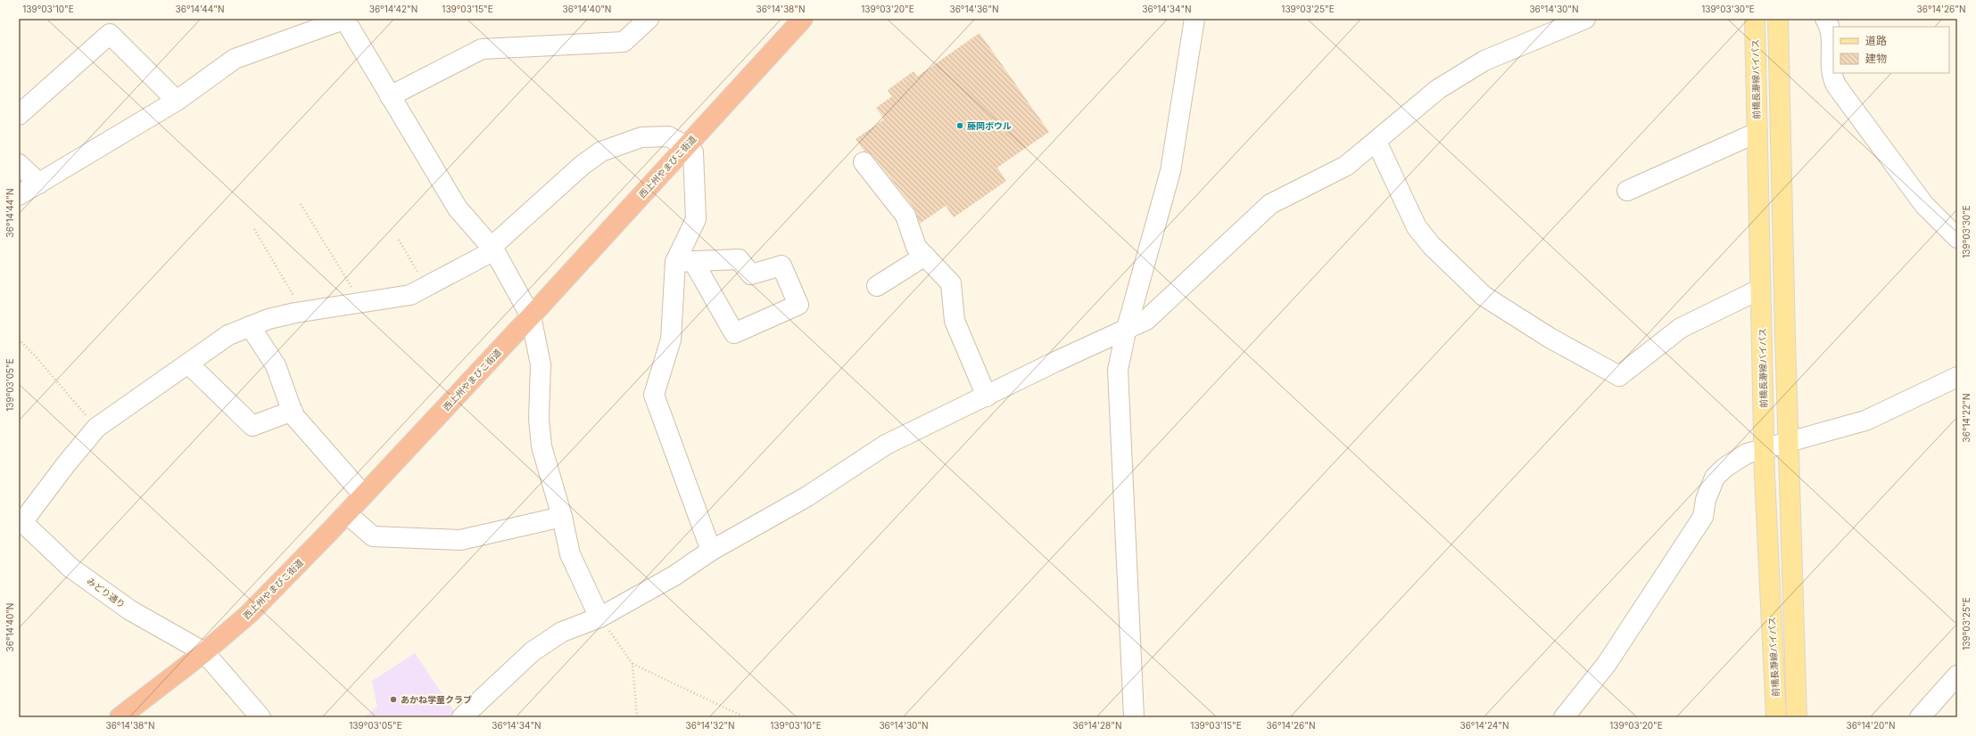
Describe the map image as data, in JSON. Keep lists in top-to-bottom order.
{
  "streets": {
    "highway": ["西上州やまびこ街道"],
    "main road": ["前橋長瀞線バイパス"],
    "street": ["みどり通り"]
  },
  "crossings": [
    ["西上州やまびこ街道", "みどり通り"]
  ],
  "places": ["藤岡ボウル", "あかね学童クラブ"],
  "legend": ["道路", "建物"],
  "coordinates": [
    "139°03'10\"E",
    "36°14'44\"N",
    "36°14'42\"N",
    "139°03'15\"E",
    "36°14'40\"N",
    "36°14'38\"N",
    "139°03'20\"E",
    "36°14'36\"N",
    "36°14'34\"N",
    "139°03'25\"E",
    "36°14'30\"N",
    "139°03'30\"E",
    "36°14'26\"N",
    "139°03'05\"E",
    "36°14'22\"N",
    "36°14'32\"N",
    "36°14'28\"N",
    "36°14'24\"N",
    "36°14'20\"N"
  ]
}
